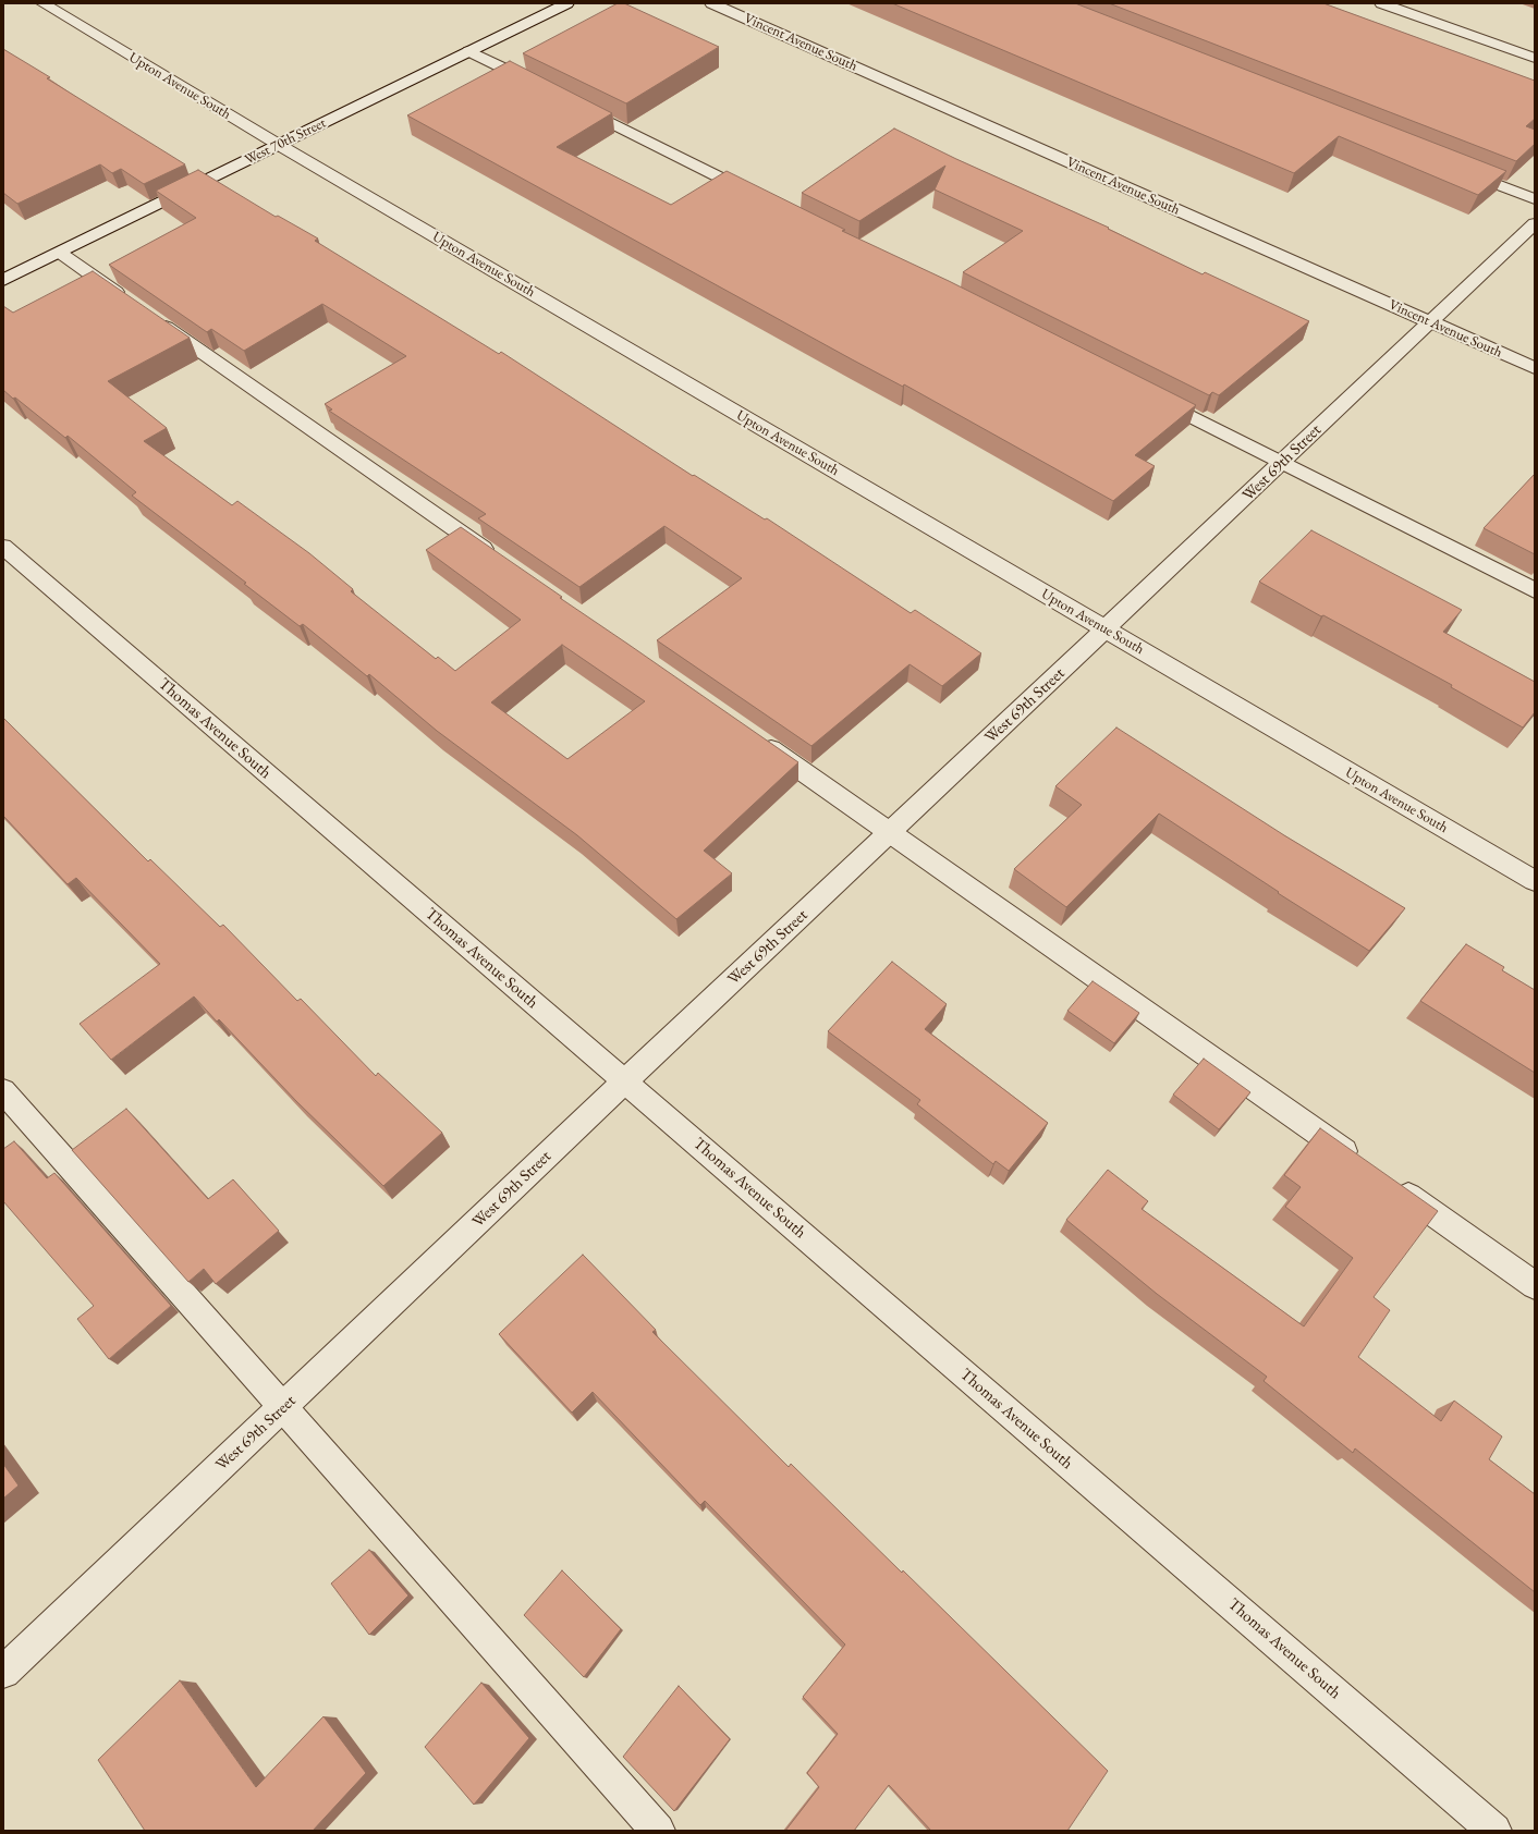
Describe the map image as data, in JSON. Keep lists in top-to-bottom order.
{
  "streets": {
    "street": [
      "Vincent Avenue South",
      "Upton Avenue South",
      "West 70th Street",
      "West 69th Street",
      "Thomas Avenue South"
    ]
  },
  "crossings": [
    ["Vincent Avenue South", "West 69th Street"],
    ["Upton Avenue South", "West 70th Street"],
    ["Upton Avenue South", "West 69th Street"],
    ["West 69th Street", "Thomas Avenue South"]
  ]
}
